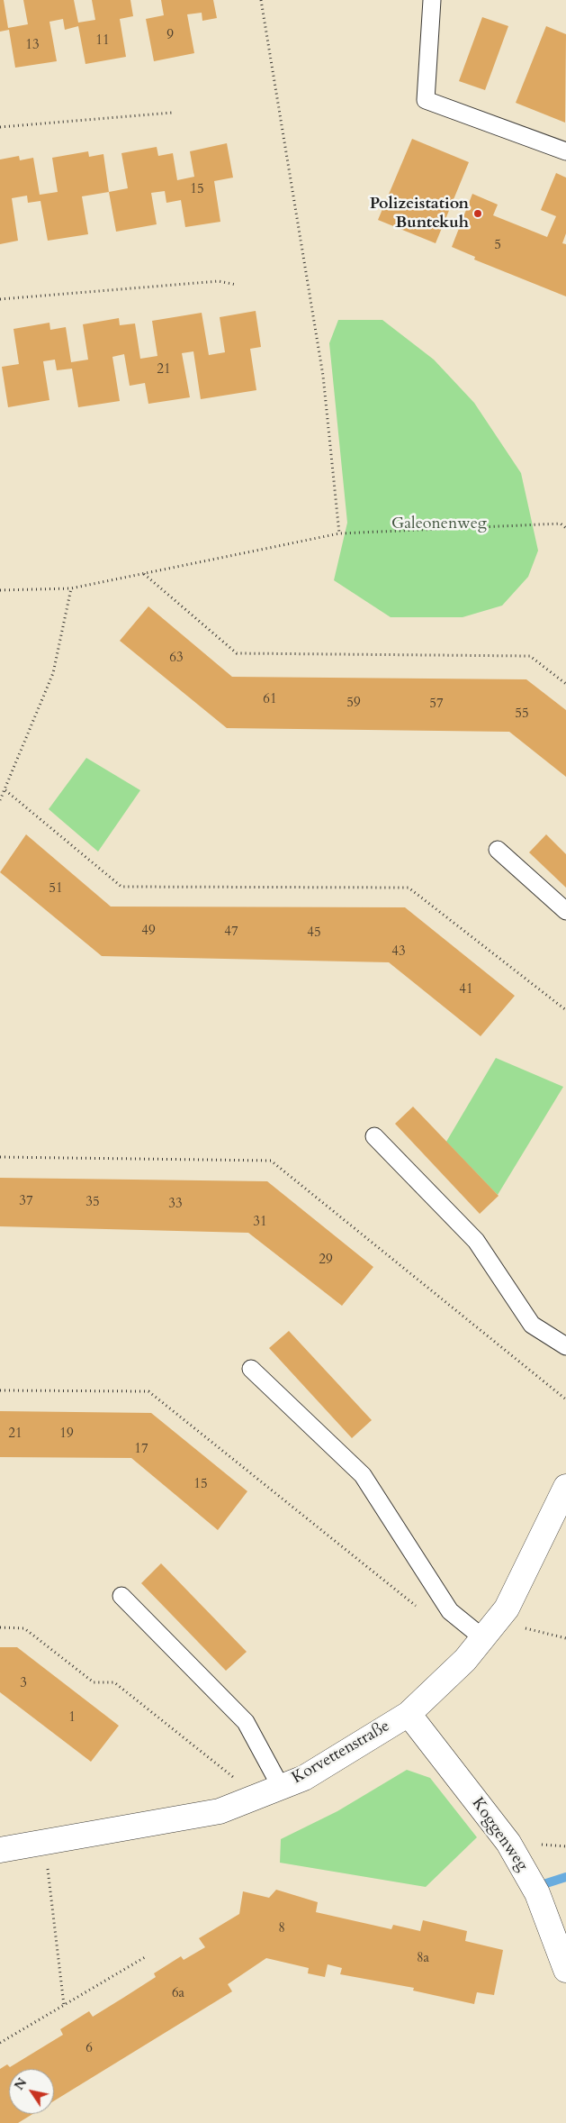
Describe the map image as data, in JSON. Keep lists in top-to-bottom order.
{
  "streets": {
    "street": ["Korvettenstraße", "Koggenweg"]
  },
  "crossings": [
    ["Korvettenstraße", "Koggenweg"]
  ],
  "parks": ["Galeonenweg"],
  "places": ["Polizeistation Buntekuh"],
  "house_numbers": [
    "9",
    "11",
    "13",
    "15",
    "5",
    "21",
    "63",
    "61",
    "59",
    "57",
    "55",
    "51",
    "49",
    "47",
    "45",
    "43",
    "41",
    "37",
    "35",
    "33",
    "31",
    "29",
    "21",
    "19",
    "17",
    "15",
    "3",
    "1",
    "8",
    "8a",
    "6a",
    "6"
  ],
  "north": "top left"
}
